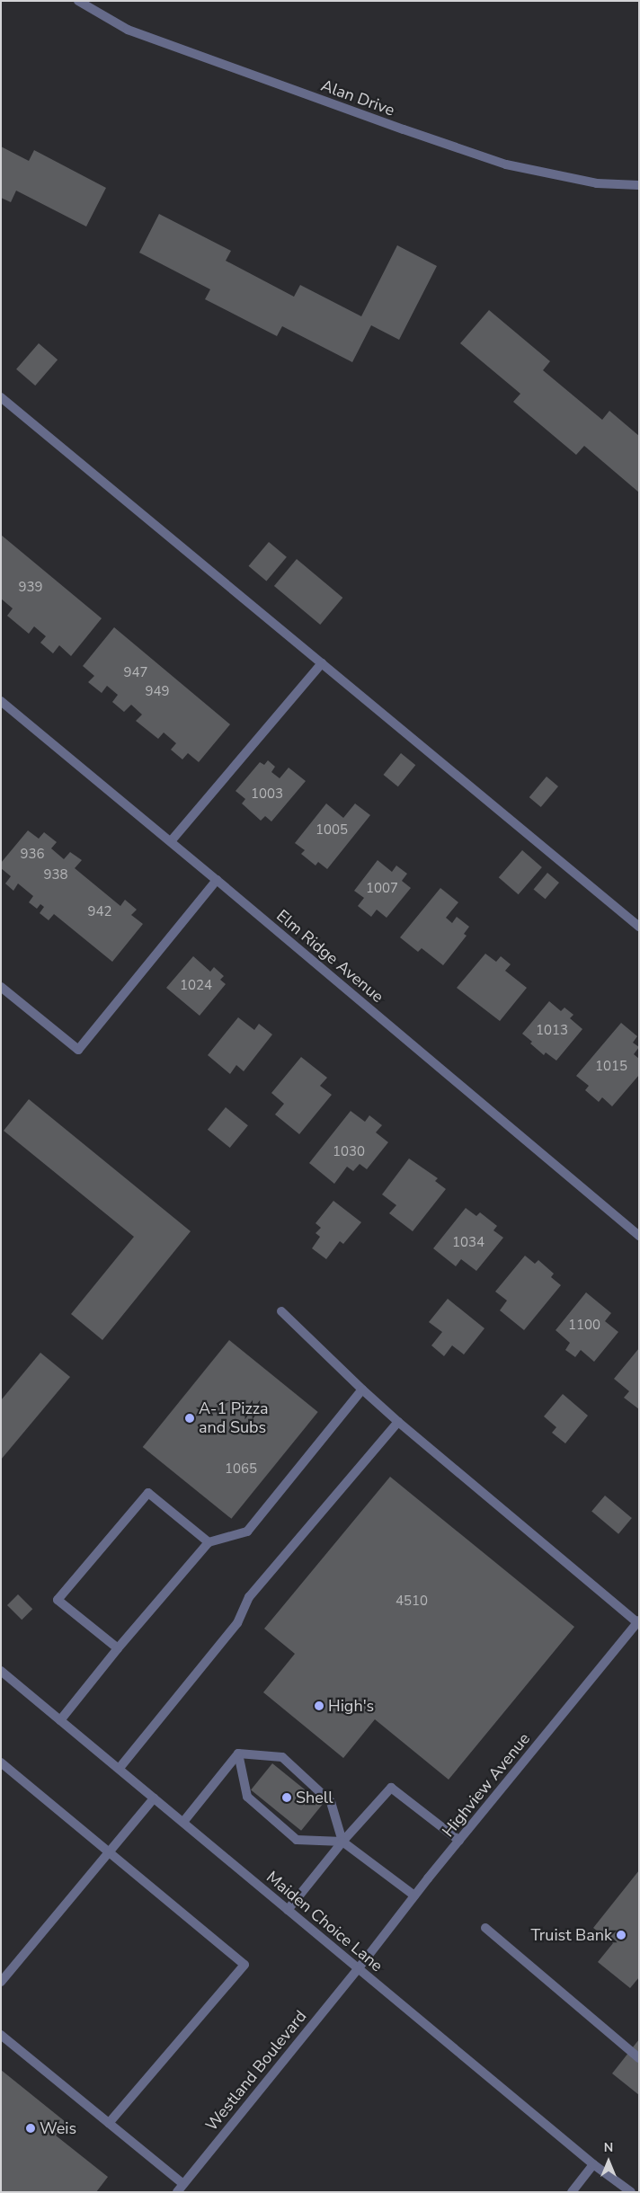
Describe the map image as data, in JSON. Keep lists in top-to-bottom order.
{
  "streets": {
    "street": [
      "Alan Drive",
      "Elm Ridge Avenue",
      "Highview Avenue",
      "Maiden Choice Lane",
      "Westland Boulevard"
    ]
  },
  "crossings": [
    ["Highview Avenue", "Maiden Choice Lane"],
    ["Highview Avenue", "Westland Boulevard"],
    ["Maiden Choice Lane", "Westland Boulevard"]
  ],
  "places": [
    "A-1 Pizza and Subs",
    "High's",
    "Shell",
    "Truist Bank",
    "Weis"
  ],
  "house_numbers": [
    "939",
    "947",
    "949",
    "1003",
    "1005",
    "936",
    "938",
    "1007",
    "942",
    "1024",
    "1013",
    "1015",
    "1030",
    "1034",
    "1100",
    "1065",
    "4510"
  ],
  "north": "top"
}
